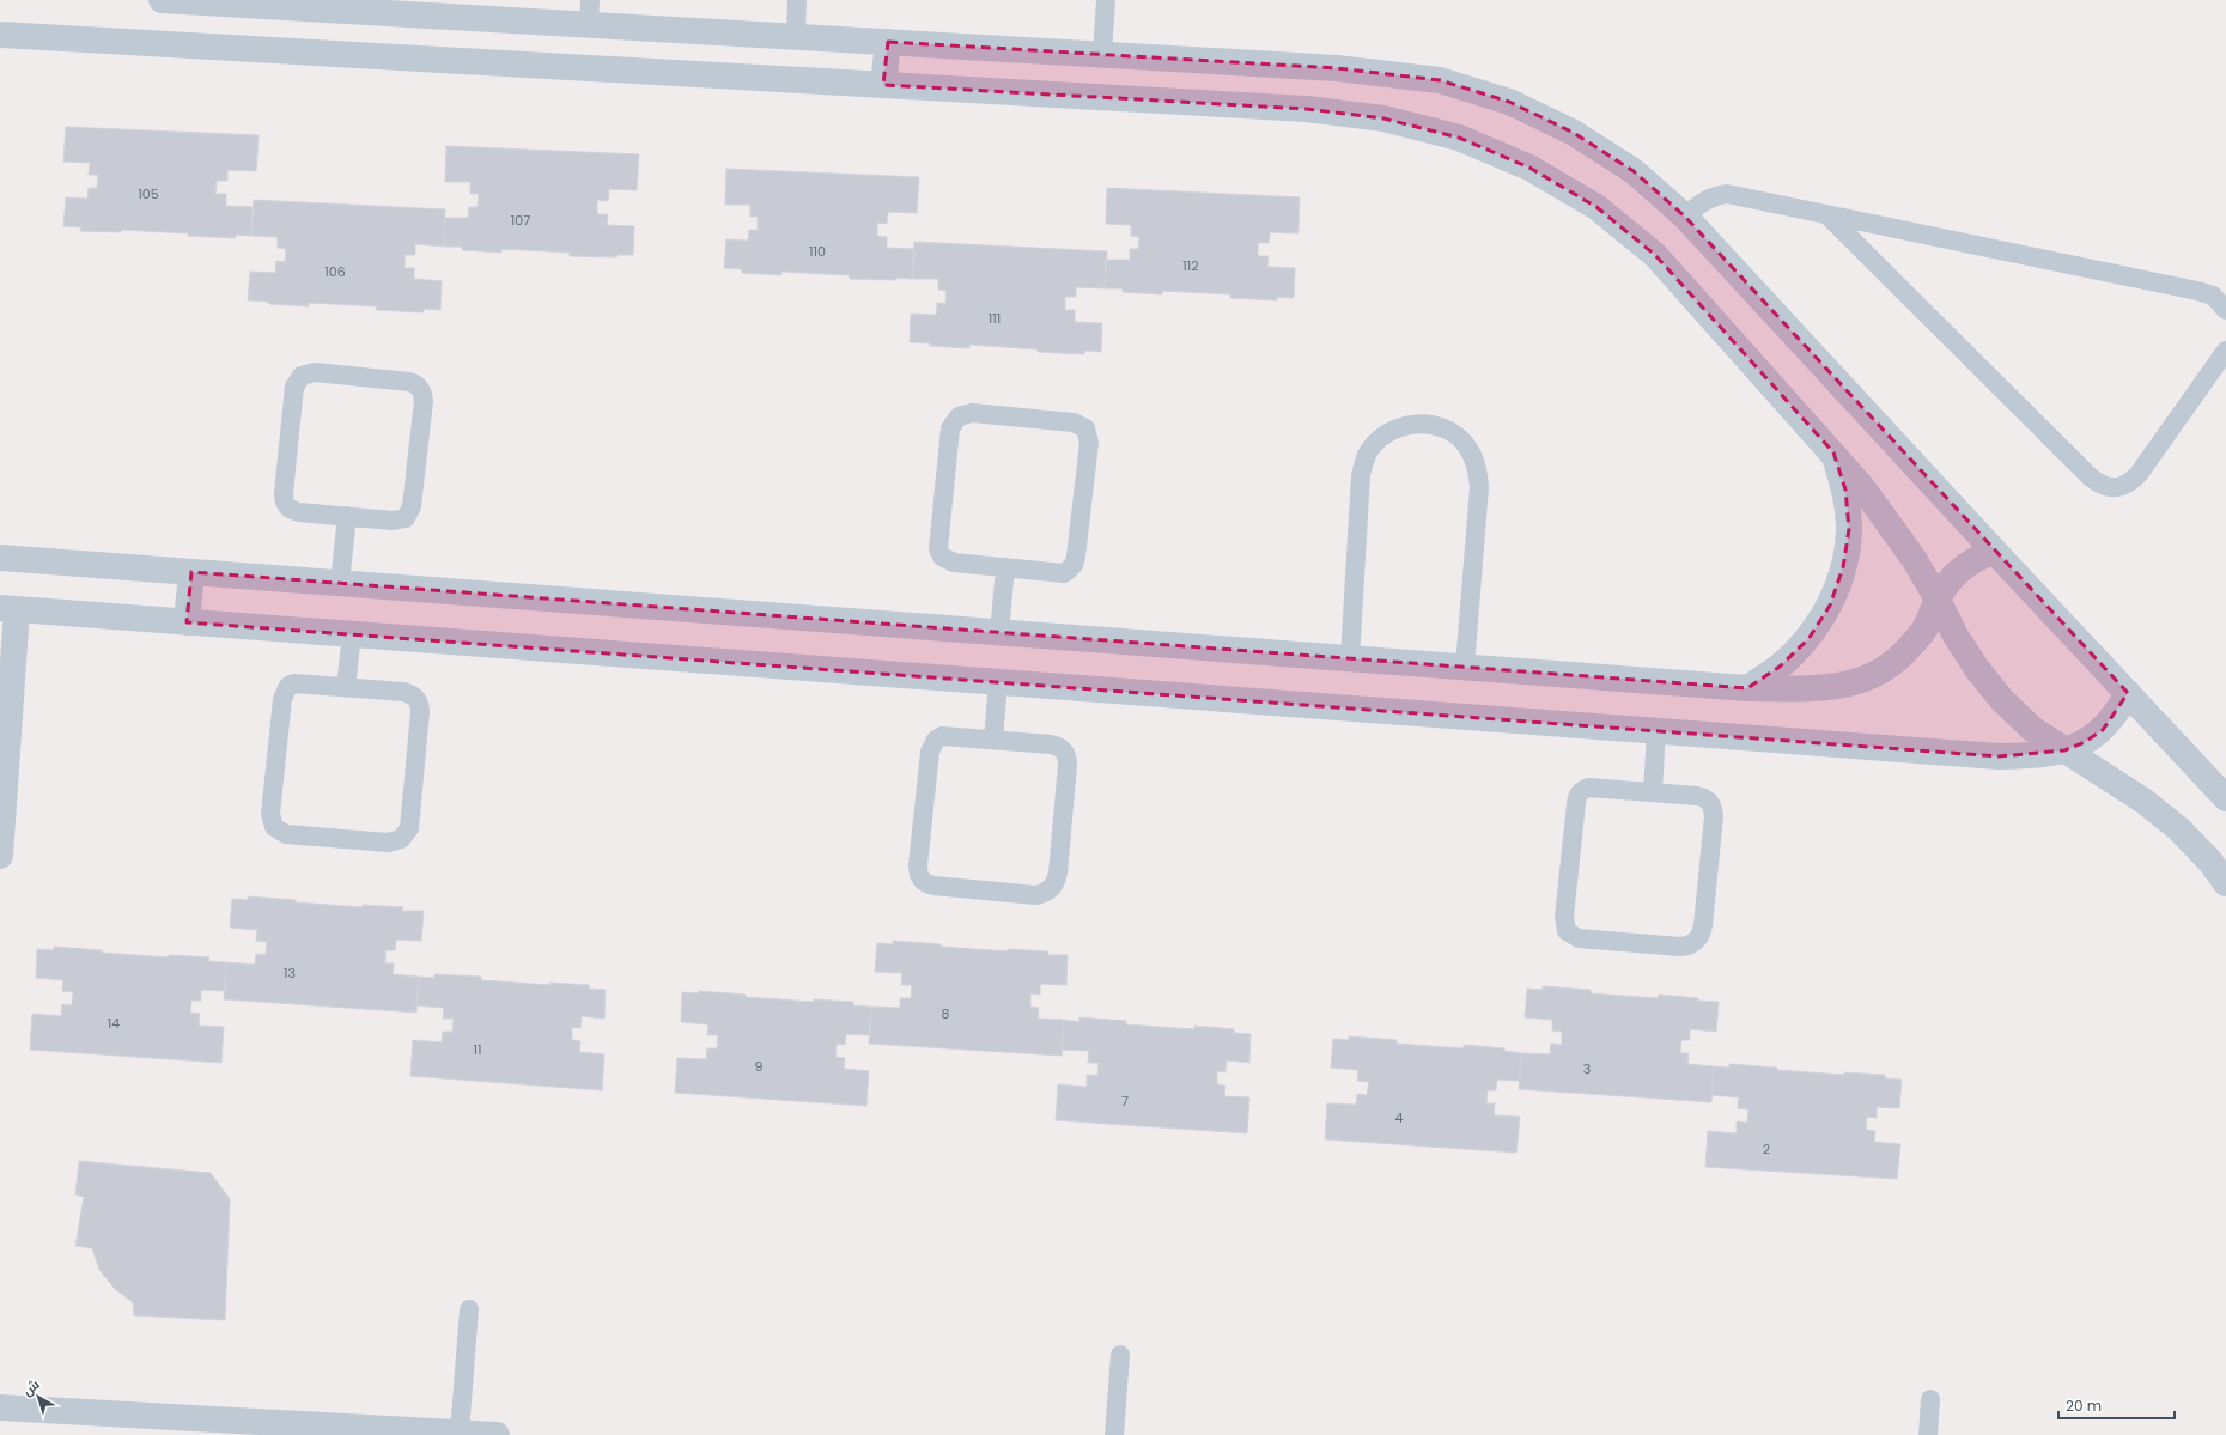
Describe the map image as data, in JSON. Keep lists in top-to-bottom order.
{
  "house_numbers": [
    "105",
    "107",
    "110",
    "112",
    "106",
    "111",
    "13",
    "8",
    "14",
    "11",
    "9",
    "3",
    "7",
    "4",
    "2"
  ],
  "scale_bar": "20 m",
  "north": "top left"
}
